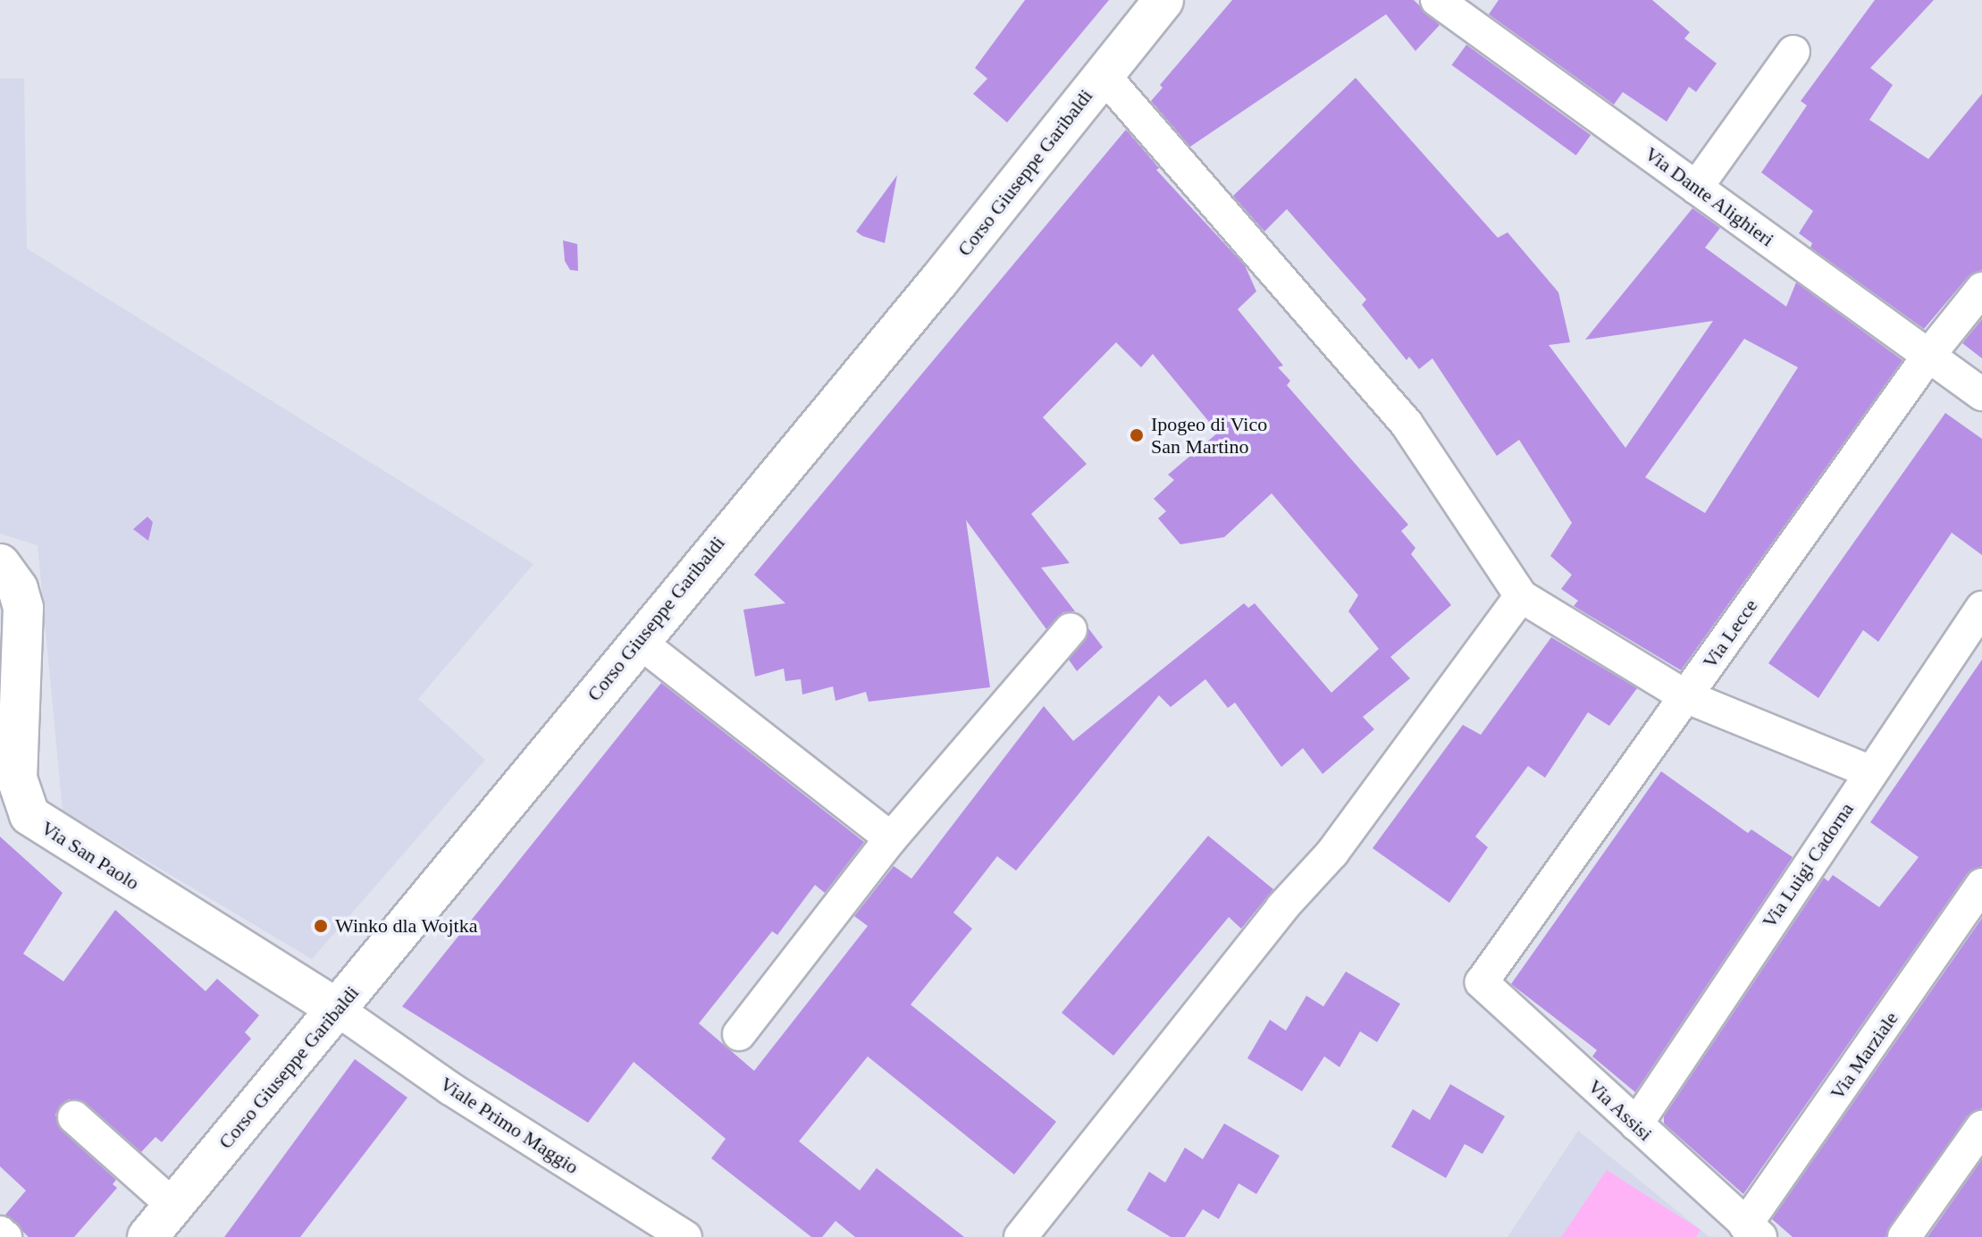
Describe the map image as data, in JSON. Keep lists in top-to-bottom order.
{
  "streets": {
    "street": [
      "Corso Giuseppe Garibaldi",
      "Via Dante Alighieri",
      "Via Lecce",
      "Via San Paolo",
      "Via Luigi Cadorna",
      "Via Marziale",
      "Via Assisi",
      "Viale Primo Maggio"
    ]
  },
  "crossings": [
    ["Corso Giuseppe Garibaldi", "Via San Paolo"],
    ["Corso Giuseppe Garibaldi", "Viale Primo Maggio"],
    ["Via Dante Alighieri", "Via Lecce"],
    ["Via Lecce", "Via Assisi"],
    ["Via San Paolo", "Viale Primo Maggio"],
    ["Via Luigi Cadorna", "Via Assisi"],
    ["Via Marziale", "Via Assisi"]
  ],
  "places": ["Ipogeo di Vico San Martino", "Winko dla Wojtka"]
}
